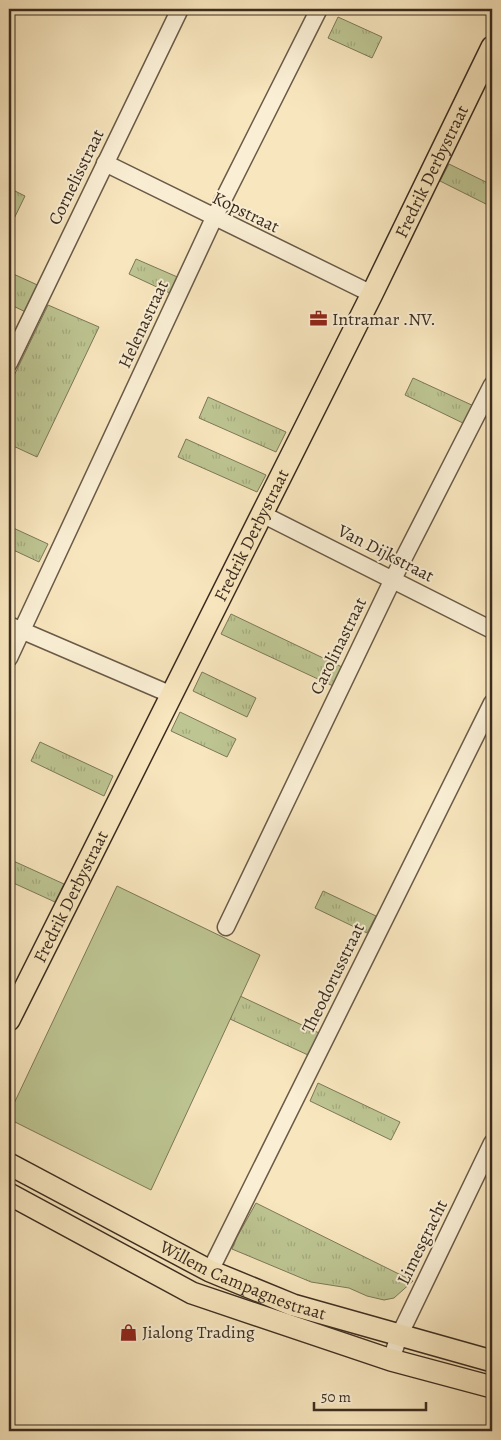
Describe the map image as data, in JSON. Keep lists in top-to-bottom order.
{
  "streets": {
    "main road": ["Fredrik Derbystraat", "Willem Campagnestraat"],
    "street": [
      "Cornelisstraat",
      "Kopstraat",
      "Helenastraat",
      "Van Dijkstraat",
      "Carolinastraat",
      "Theodorusstraat",
      "Limesgracht"
    ]
  },
  "crossings": [
    ["Fredrik Derbystraat", "Kopstraat"],
    ["Fredrik Derbystraat", "Van Dijkstraat"],
    ["Cornelisstraat", "Kopstraat"],
    ["Kopstraat", "Helenastraat"],
    ["Van Dijkstraat", "Carolinastraat"],
    ["Theodorusstraat", "Willem Campagnestraat"],
    ["Limesgracht", "Willem Campagnestraat"]
  ],
  "places": {
    "office": ["Intramar .NV."],
    "shop": ["Jialong Trading"]
  },
  "scale_bar": "50 m"
}
